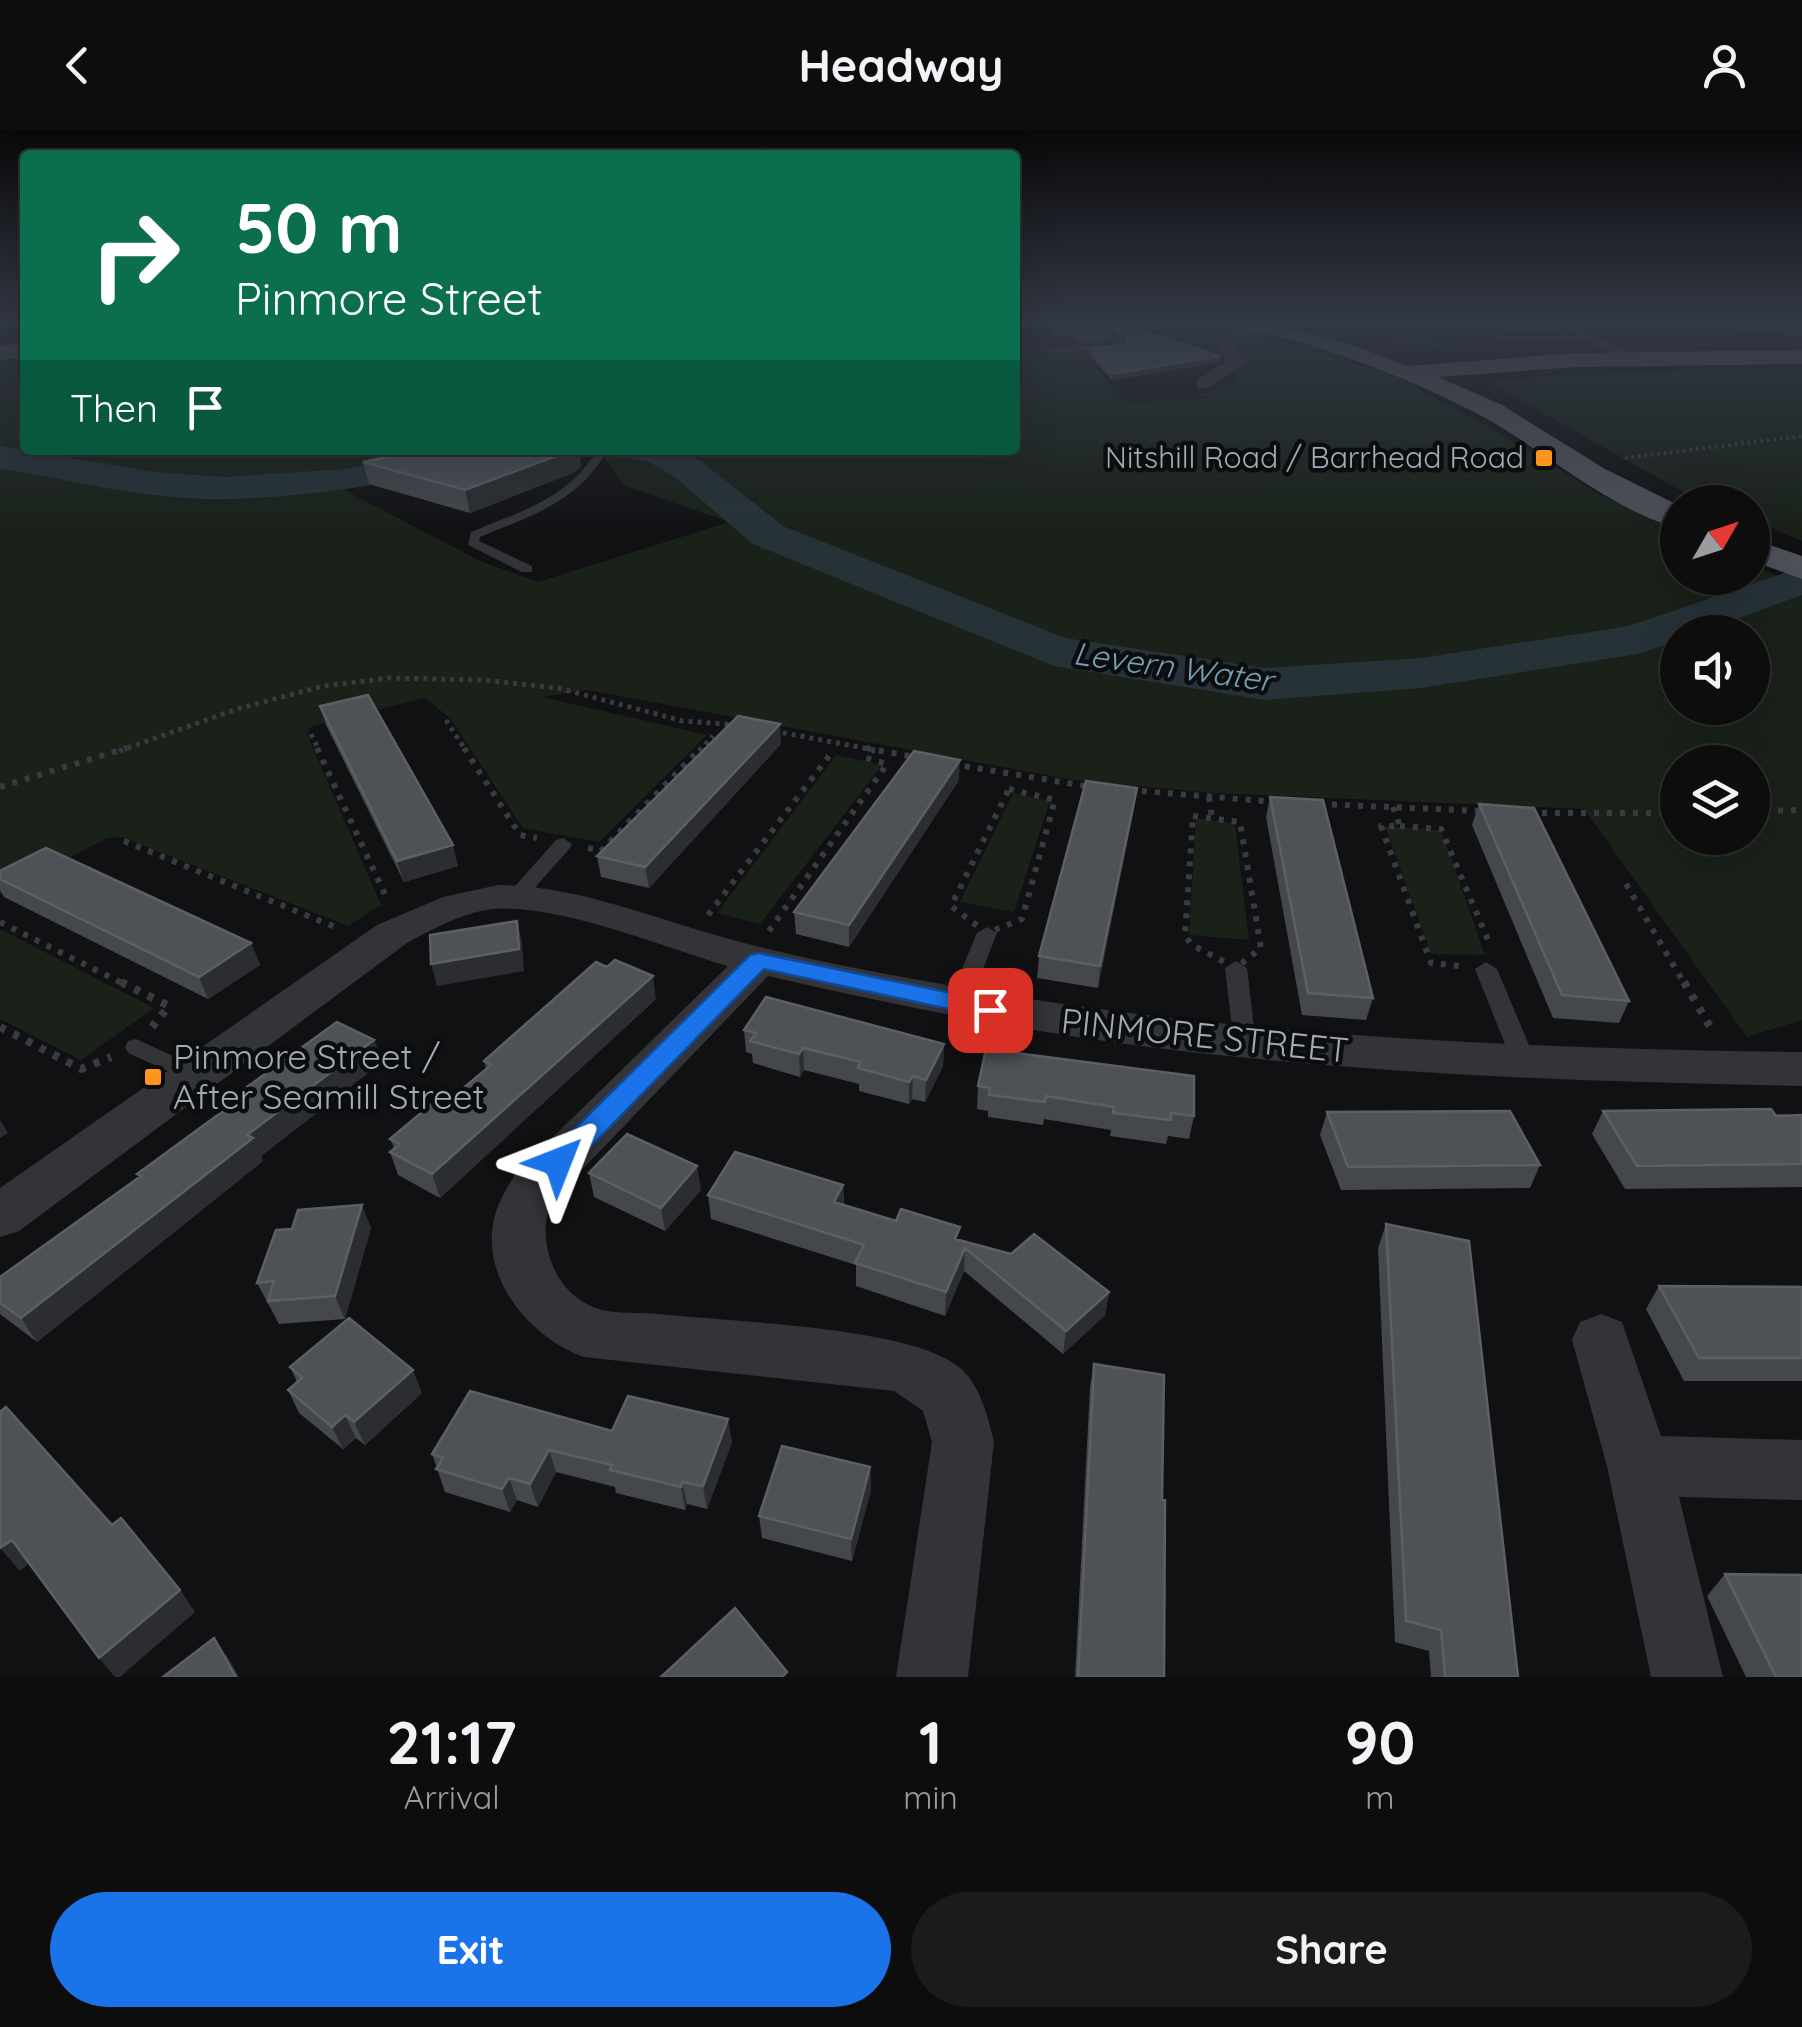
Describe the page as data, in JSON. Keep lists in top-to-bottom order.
{
  "streets": {
    "street": ["PINMORE STREET"]
  },
  "water": ["Levern Water"],
  "places": {
    "transit": ["Nitshill Road / Barrhead Road", "Pinmore Street / After Seamill Street"]
  },
  "north": "top right",
  "page": {
    "header": "Headway",
    "turn": ["50 m", "Pinmore Street"],
    "then": "Then",
    "eta": [
      "21:17",
      "Arrival",
      "1",
      "min",
      "90",
      "m"
    ],
    "buttons": ["Exit", "Share"]
  }
}
